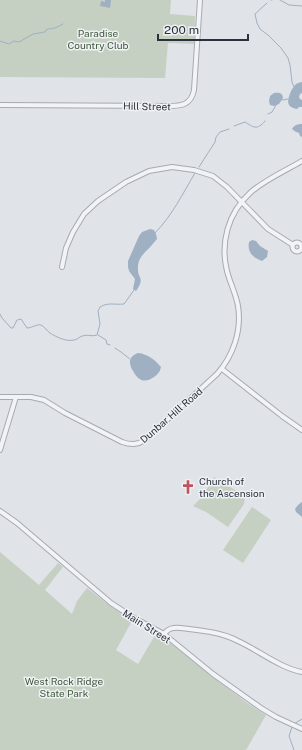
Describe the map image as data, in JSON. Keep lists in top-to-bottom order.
{
  "streets": {
    "street": ["Hill Street", "Dunbar Hill Road", "Main Street"]
  },
  "parks": ["Paradise Country Club", "West Rock Ridge State Park"],
  "places": {
    "church": ["Church of the Ascension"]
  },
  "scale_bar": "200 m"
}
